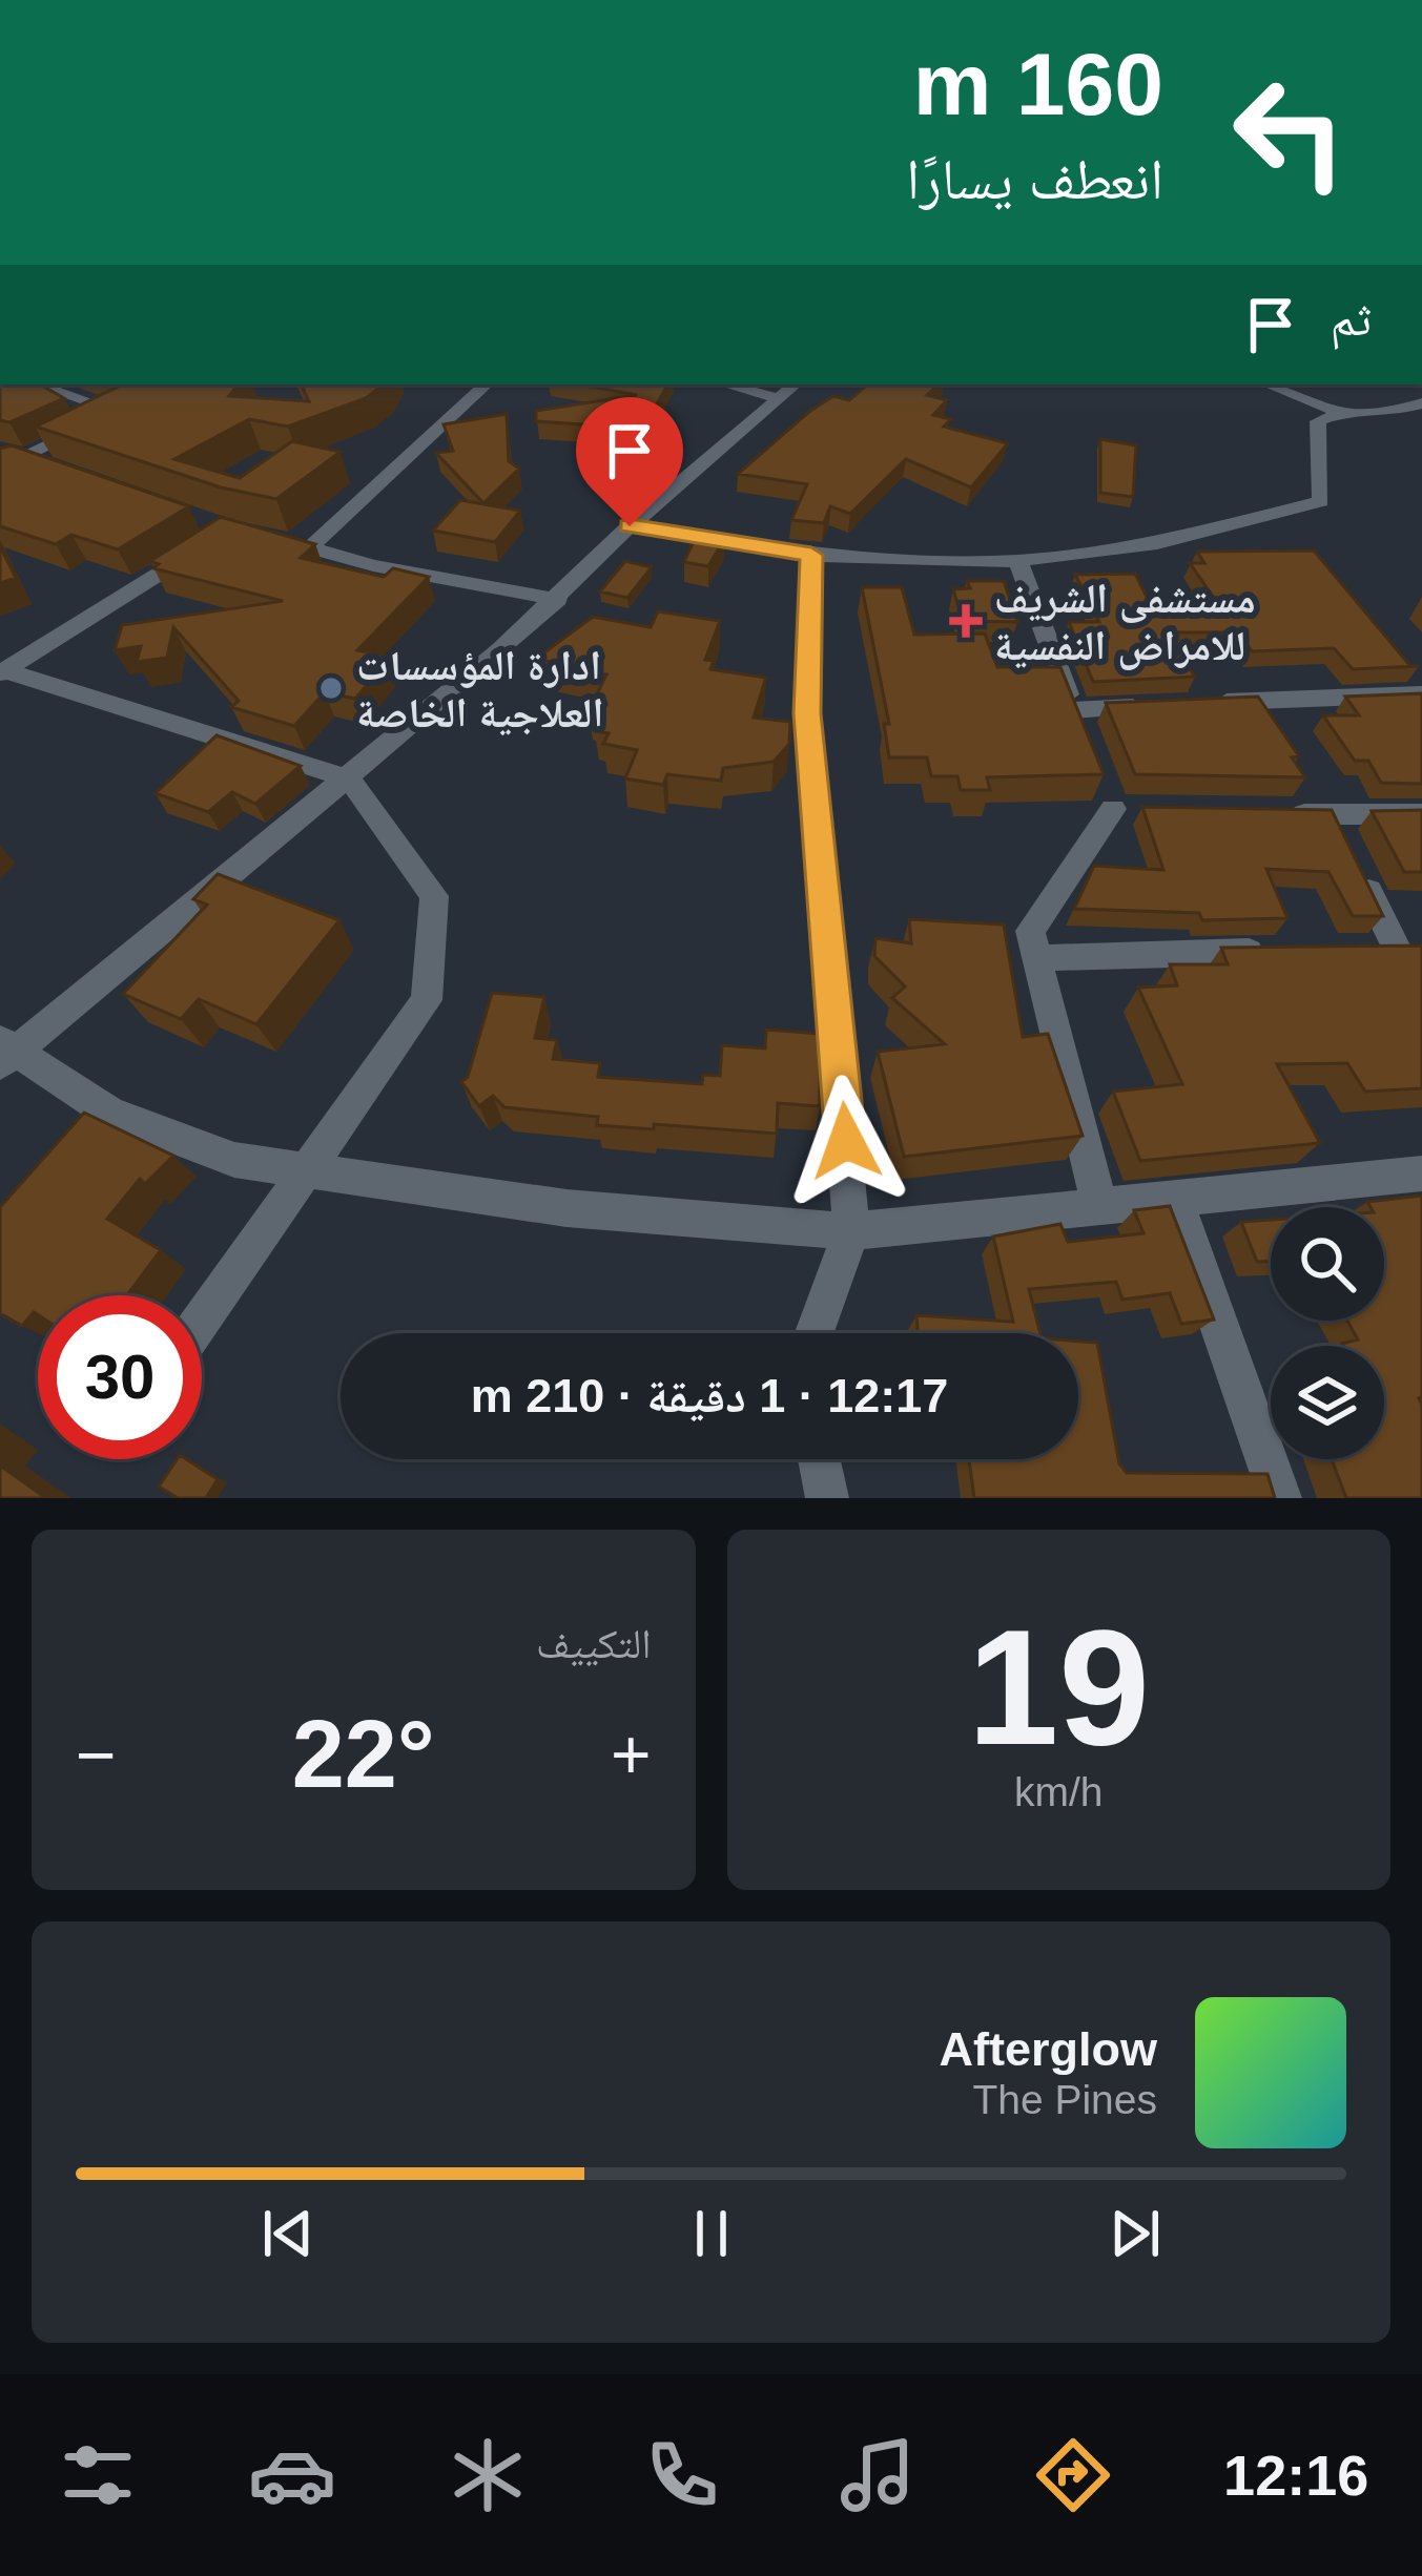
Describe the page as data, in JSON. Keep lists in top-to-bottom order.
{
  "places": {
    "health": ["مستشفى الشريف للامراض النفسية"],
    "other": ["ادارة المؤسسات العلاجية الخاصة"]
  },
  "page": {
    "turn": ["160 m", "انعطف يسارًا"],
    "then": "ثم",
    "limit": "30",
    "trip": "12:17 · 1 دقيقة · 210 m",
    "tile": [
      ["19", "km/h"],
      "التكييف"
    ],
    "heat": ["−", "22°", "+"],
    "song": ["Afterglow", "The Pines"],
    "tabs": "12:16"
  }
}
